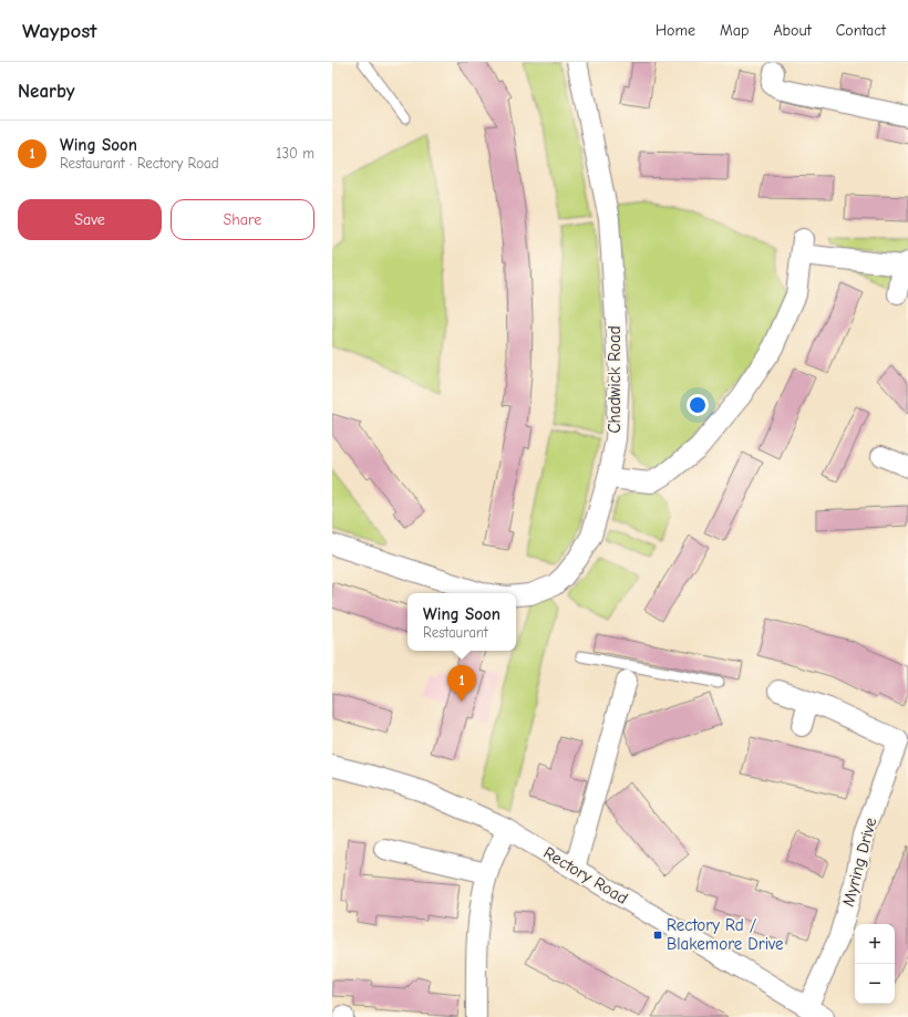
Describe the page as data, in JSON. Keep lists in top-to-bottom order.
{
  "streets": {
    "street": ["Chadwick Road", "Myring Drive", "Rectory Road"]
  },
  "crossings": [
    ["Myring Drive", "Rectory Road"]
  ],
  "places": {
    "transit": ["Rectory Rd / Blakemore Drive"]
  },
  "page": {
    "header": "Waypost",
    "nav": [
      "Home",
      "Map",
      "About",
      "Contact"
    ],
    "heading": "Nearby",
    "list": [
      {
        "mark": "1",
        "name": "Wing Soon",
        "note": "Restaurant · Rectory Road",
        "value": "130 m"
      }
    ],
    "buttons": ["Save", "Share"],
    "popup": ["Wing Soon", "Restaurant"],
    "pins": "1",
    "map_buttons": ["+", "−"]
  }
}
